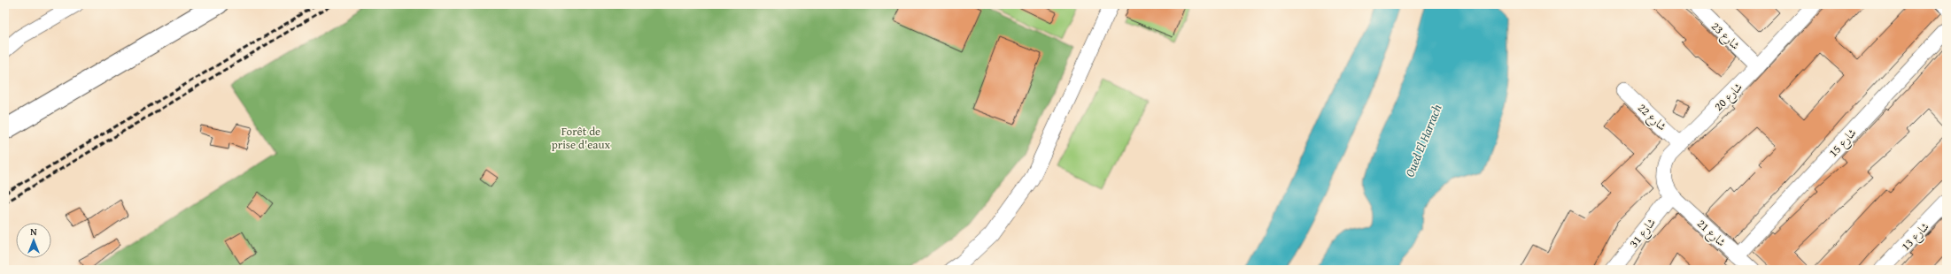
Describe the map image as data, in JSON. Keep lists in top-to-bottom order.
{
  "streets": {
    "street": [
      "شارع 23",
      "شارع 20",
      "شارع 22",
      "شارع 15",
      "شارع 31",
      "شارع 21",
      "شارع 13"
    ]
  },
  "crossings": [
    ["شارع 23", "شارع 20"],
    ["شارع 20", "شارع 22"],
    ["شارع 20", "شارع 31"],
    ["شارع 20", "شارع 21"],
    ["شارع 15", "شارع 21"],
    ["شارع 31", "شارع 21"]
  ],
  "water": ["Oued El Harrach"],
  "parks": ["Forêt de prise d'eaux"],
  "north": "top"
}
